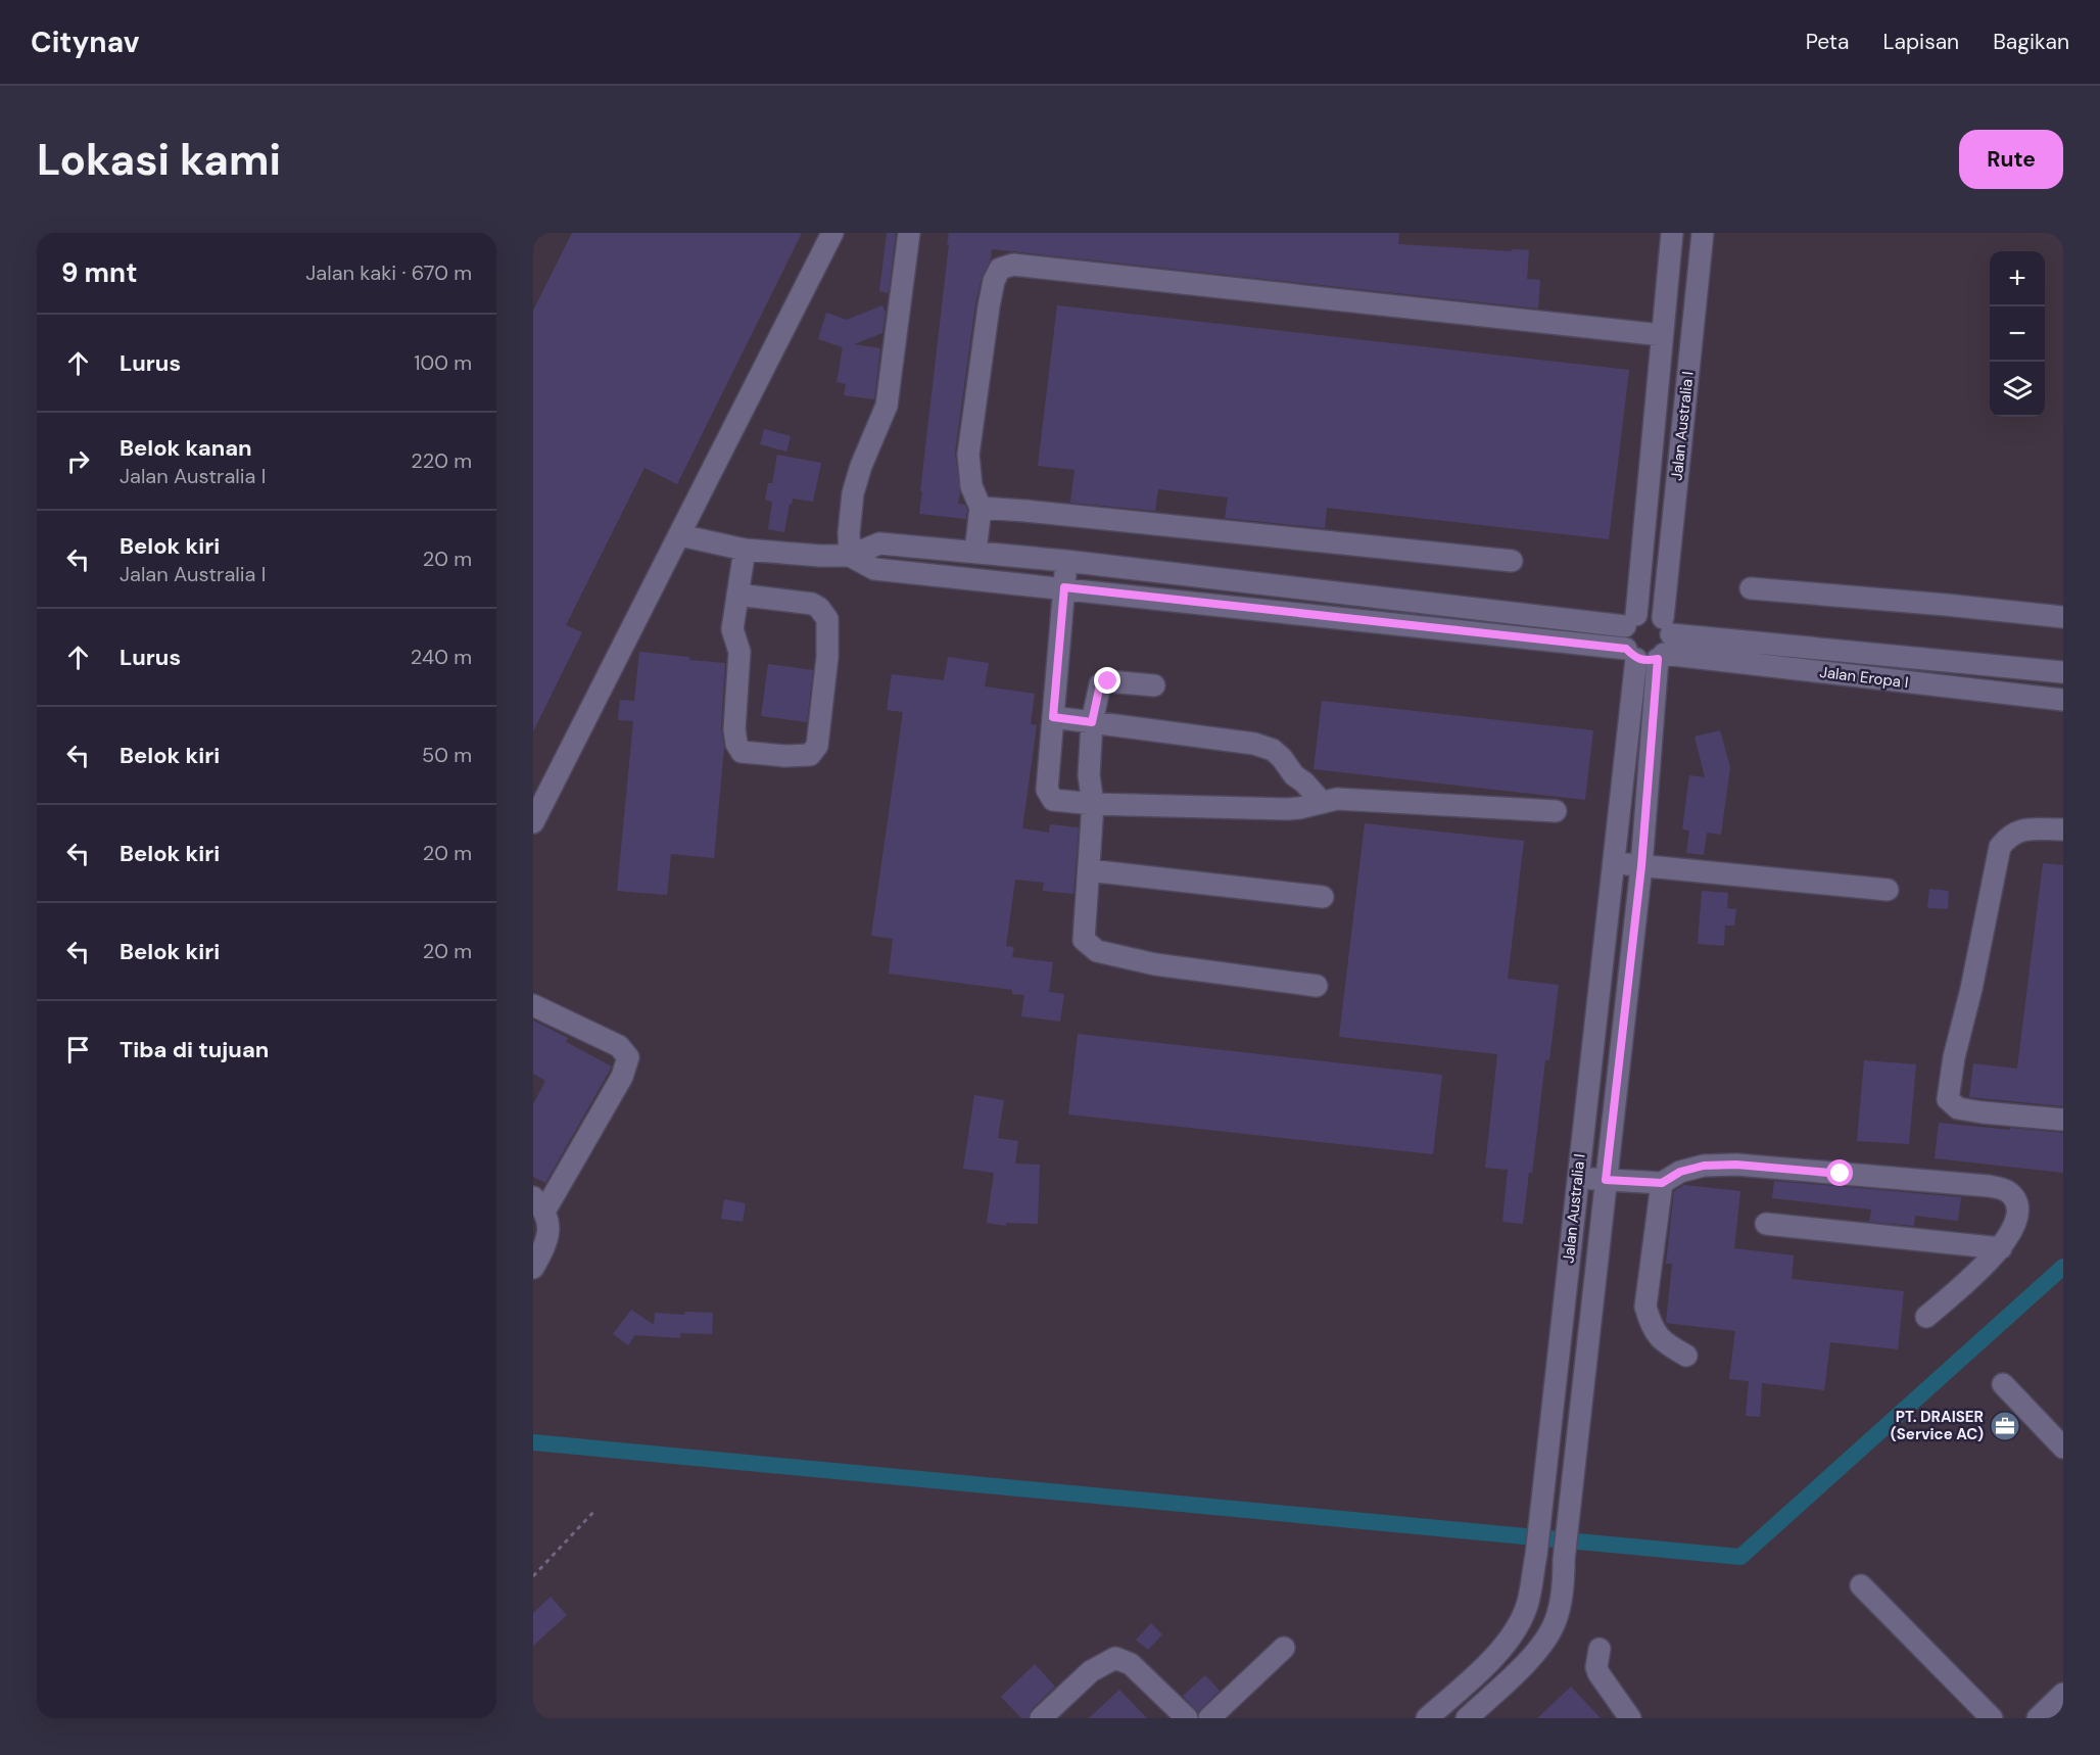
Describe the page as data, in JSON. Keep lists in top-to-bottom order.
{
  "streets": {
    "lane": ["Jalan Australia I", "Jalan Eropa I"]
  },
  "crossings": [
    ["Jalan Australia I", "Jalan Eropa I"]
  ],
  "places": {
    "office": ["PT. DRAISER (Service AC)"]
  },
  "page": {
    "header": "Citynav",
    "nav": ["Peta", "Lapisan", "Bagikan"],
    "buttons": "Rute",
    "title": "Lokasi kami",
    "heading": ["9 mnt", "Jalan kaki · 670 m"],
    "map_buttons": ["+", "−"],
    "list": [
      ["Lurus", "100 m"],
      ["Belok kanan", "Jalan Australia I", "220 m"],
      ["Belok kiri", "Jalan Australia I", "20 m"],
      ["Lurus", "240 m"],
      ["Belok kiri", "50 m"],
      ["Belok kiri", "20 m"],
      ["Belok kiri", "20 m"],
      "Tiba di tujuan"
    ]
  }
}
